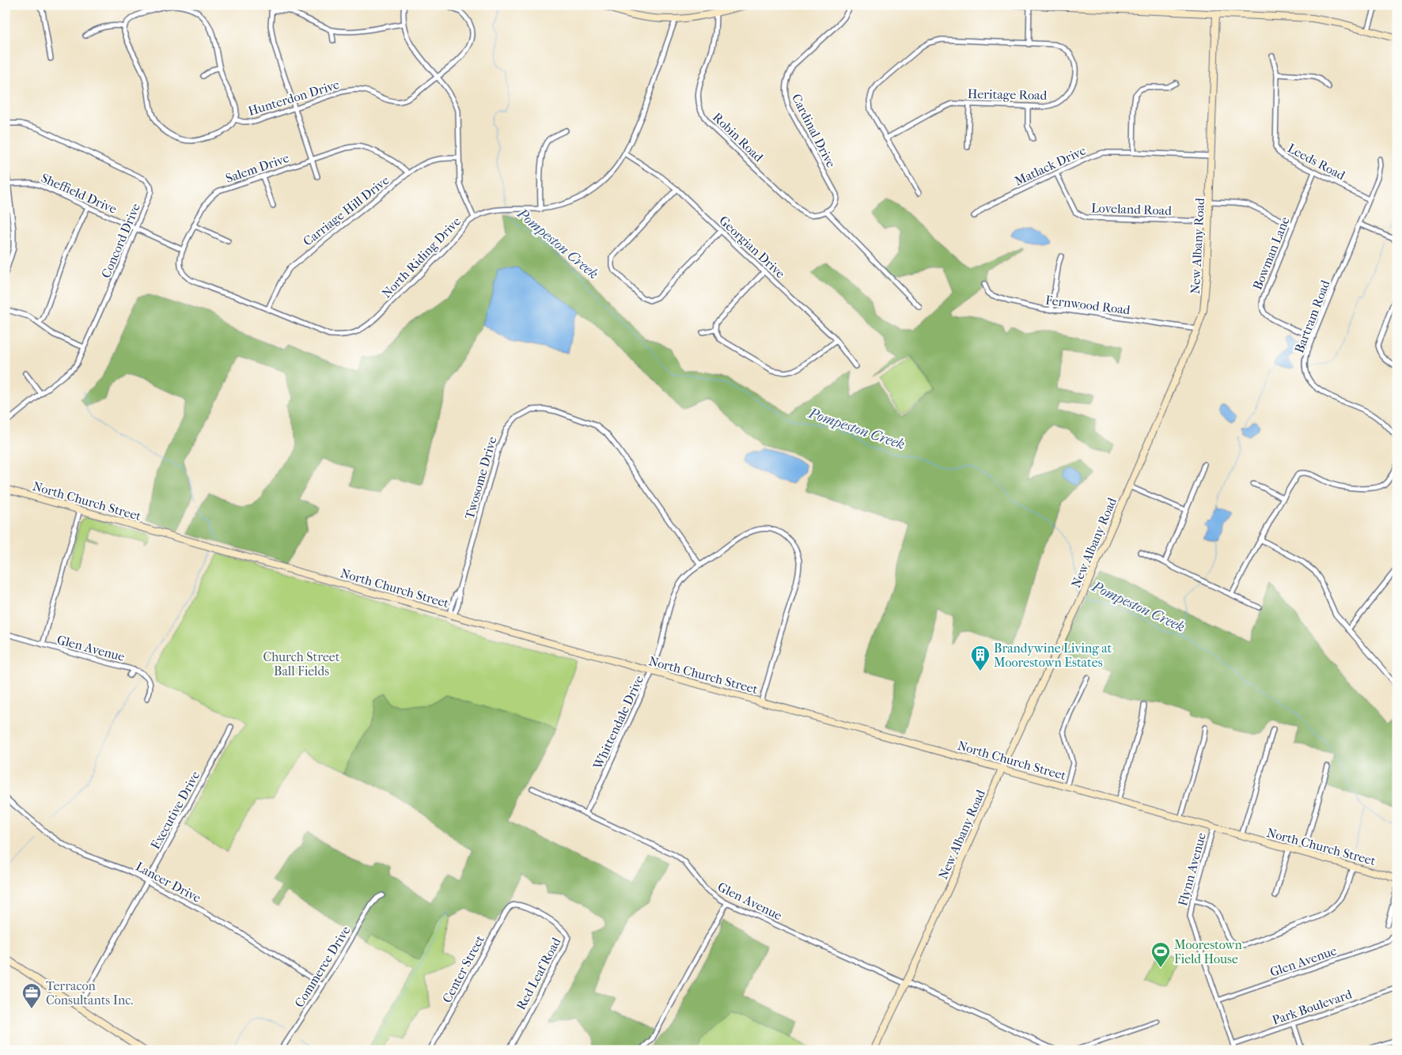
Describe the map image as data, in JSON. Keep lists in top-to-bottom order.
{
  "streets": {
    "main road": ["New Albany Road", "North Church Street"],
    "street": [
      "Heritage Road",
      "Hunterdon Drive",
      "Cardinal Drive",
      "Robin Road",
      "Leeds Road",
      "Matlack Drive",
      "Salem Drive",
      "Sheffield Drive",
      "Loveland Road",
      "Carriage Hill Drive",
      "Concord Drive",
      "Georgian Drive",
      "Bowman Lane",
      "North Riding Drive",
      "Fernwood Road",
      "Bartram Road",
      "Twosome Drive",
      "Glen Avenue",
      "Whittendale Drive",
      "Executive Drive",
      "Flynn Avenue",
      "Lancer Drive",
      "Commerce Drive",
      "Center Street",
      "Red Leaf Road",
      "Park Boulevard"
    ]
  },
  "crossings": [
    ["Cardinal Drive", "Robin Road"],
    ["Leeds Road", "Bowman Lane"],
    ["Leeds Road", "Bartram Road"],
    ["Matlack Drive", "Loveland Road"],
    ["Matlack Drive", "New Albany Road"],
    ["Salem Drive", "Sheffield Drive"],
    ["Salem Drive", "Carriage Hill Drive"],
    ["Salem Drive", "North Riding Drive"],
    ["Sheffield Drive", "Concord Drive"],
    ["Loveland Road", "New Albany Road"],
    ["Carriage Hill Drive", "North Riding Drive"],
    ["New Albany Road", "Fernwood Road"],
    ["New Albany Road", "North Church Street"],
    ["New Albany Road", "Glen Avenue"],
    ["Georgian Drive", "North Riding Drive"],
    ["Bowman Lane", "Bartram Road"],
    ["Twosome Drive", "North Church Street"],
    ["Twosome Drive", "Whittendale Drive"],
    ["North Church Street", "Whittendale Drive"],
    ["North Church Street", "Flynn Avenue"],
    ["Glen Avenue", "Whittendale Drive"],
    ["Glen Avenue", "Flynn Avenue"],
    ["Executive Drive", "Lancer Drive"],
    ["Flynn Avenue", "Park Boulevard"],
    ["Lancer Drive", "Commerce Drive"],
    ["Center Street", "Red Leaf Road"]
  ],
  "water": ["Pompeston Creek"],
  "parks": ["Church Street Ball Fields"],
  "places": {
    "building": ["Brandywine Living at Moorestown Estates"],
    "sports": ["Moorestown Field House"],
    "office": ["Terracon Consultants Inc."]
  }
}
